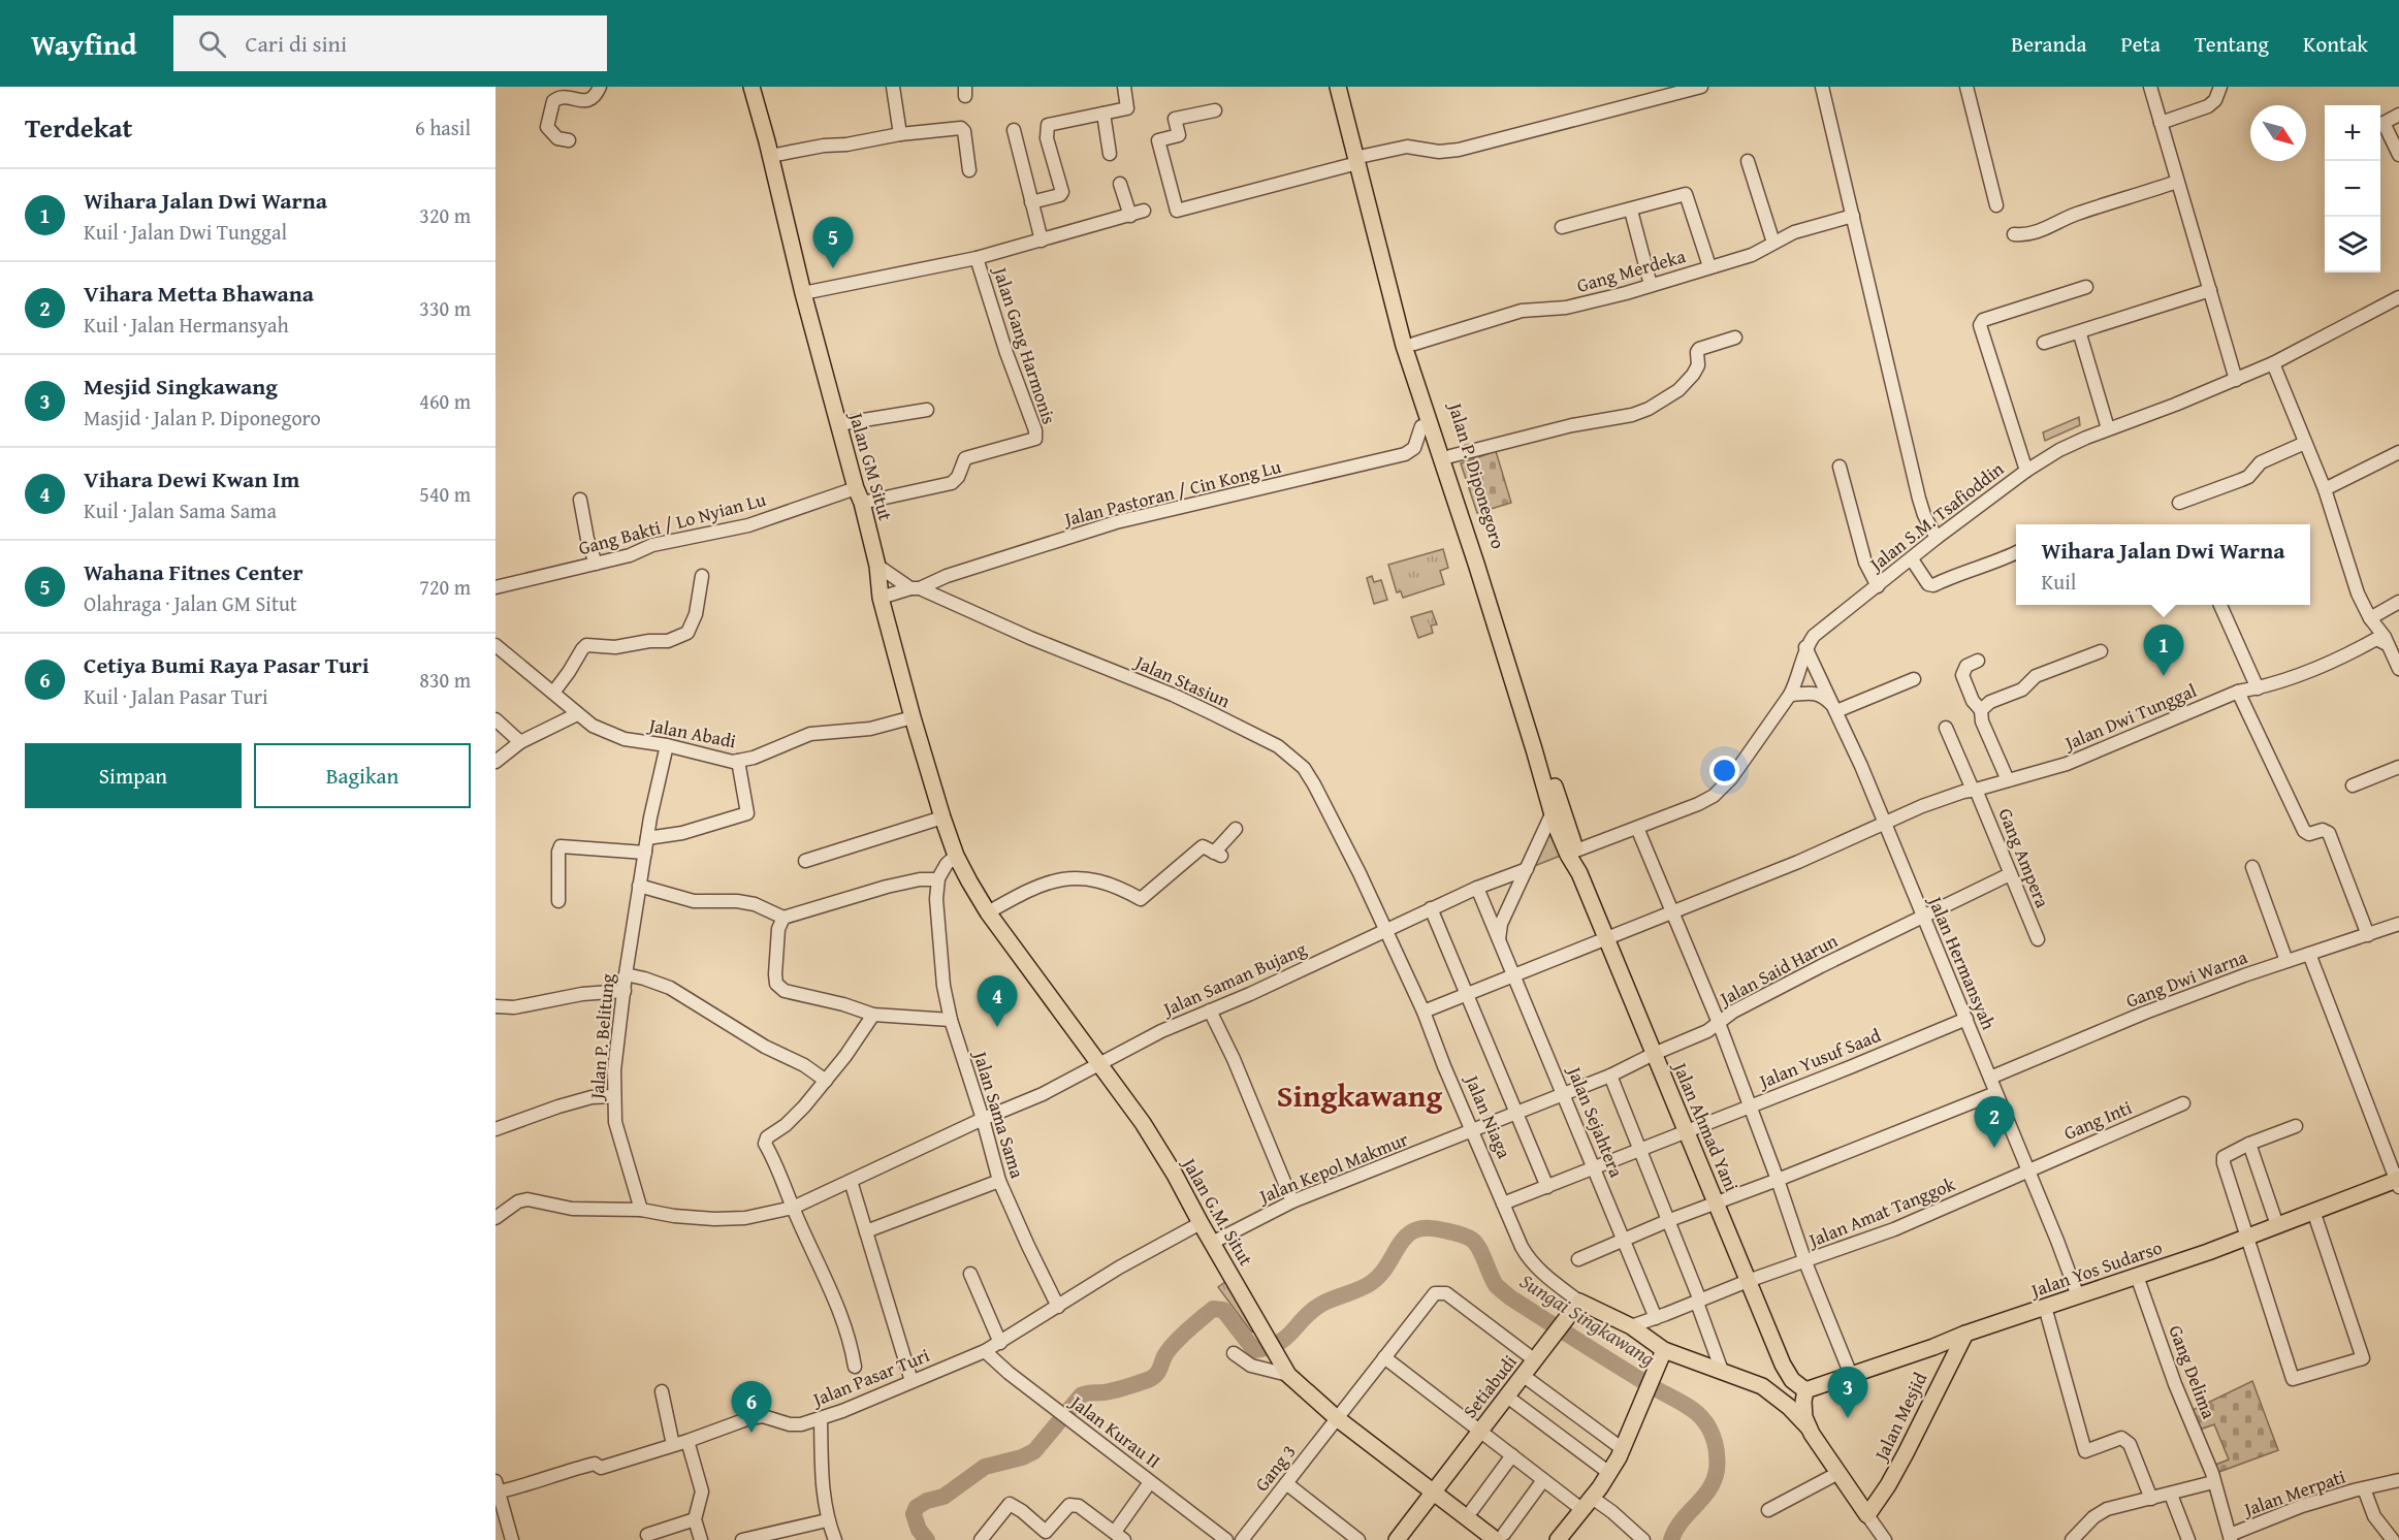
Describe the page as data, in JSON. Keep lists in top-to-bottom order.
{
  "streets": {
    "main road": [
      "Jalan GM Situt",
      "Jalan P. Diponegoro",
      "Jalan Ahmad Yani",
      "Jalan G.M. Situt",
      "Jalan Yos Sudarso",
      "Setiabudi",
      "Jalan Mesjid"
    ],
    "street": [
      "Gang Merdeka",
      "Jalan Gang Harmonis",
      "Jalan Pastoran / Cin Kong Lu",
      "Jalan S.M. Tsafioddin",
      "Gang Bakti / Lo Nyian Lu",
      "Jalan Stasiun",
      "Jalan Dwi Tunggal",
      "Jalan Abadi",
      "Gang Ampera",
      "Jalan Hermansyah",
      "Jalan Said Harun",
      "Jalan Saman Bujang",
      "Gang Dwi Warna",
      "Jalan P. Belitung",
      "Jalan Yusuf Saad",
      "Jalan Sama Sama",
      "Jalan Niaga",
      "Gang Inti",
      "Jalan Sejahtera",
      "Jalan Kepol Makmur",
      "Jalan Amat Tanggok",
      "Gang Delima",
      "Jalan Pasar Turi",
      "Jalan Kurau II",
      "Gang 3",
      "Jalan Merpati"
    ]
  },
  "crossings": [
    ["Gang Merdeka", "Jalan P. Diponegoro"],
    ["Jalan Gang Harmonis", "Jalan GM Situt"],
    ["Jalan Gang Harmonis", "Gang Bakti / Lo Nyian Lu"],
    ["Jalan GM Situt", "Jalan Pastoran / Cin Kong Lu"],
    ["Jalan GM Situt", "Gang Bakti / Lo Nyian Lu"],
    ["Jalan GM Situt", "Jalan Stasiun"],
    ["Jalan GM Situt", "Jalan Abadi"],
    ["Jalan GM Situt", "Jalan G.M. Situt"],
    ["Jalan P. Diponegoro", "Jalan S.M. Tsafioddin"],
    ["Jalan P. Diponegoro", "Jalan Ahmad Yani"],
    ["Jalan Pastoran / Cin Kong Lu", "Jalan Stasiun"],
    ["Jalan S.M. Tsafioddin", "Jalan Hermansyah"],
    ["Jalan Stasiun", "Jalan Saman Bujang"],
    ["Jalan Stasiun", "Jalan Niaga"],
    ["Jalan Dwi Tunggal", "Gang Ampera"],
    ["Jalan Dwi Tunggal", "Jalan Hermansyah"],
    ["Jalan Dwi Tunggal", "Jalan Niaga"],
    ["Jalan Dwi Tunggal", "Jalan Sejahtera"],
    ["Jalan Dwi Tunggal", "Jalan Ahmad Yani"],
    ["Jalan Abadi", "Jalan P. Belitung"],
    ["Gang Ampera", "Jalan Said Harun"],
    ["Jalan Hermansyah", "Jalan Said Harun"],
    ["Jalan Hermansyah", "Gang Dwi Warna"],
    ["Jalan Hermansyah", "Jalan Yusuf Saad"],
    ["Jalan Hermansyah", "Gang Inti"],
    ["Jalan Hermansyah", "Jalan Amat Tanggok"],
    ["Jalan Hermansyah", "Jalan Yos Sudarso"],
    ["Jalan Said Harun", "Jalan Sejahtera"],
    ["Jalan Said Harun", "Jalan Ahmad Yani"],
    ["Jalan Said Harun", "Jalan Kepol Makmur"],
    ["Jalan Saman Bujang", "Jalan Niaga"],
    ["Jalan Saman Bujang", "Jalan Sejahtera"],
    ["Jalan Saman Bujang", "Jalan G.M. Situt"],
    ["Jalan Yusuf Saad", "Jalan Niaga"],
    ["Jalan Yusuf Saad", "Jalan Sejahtera"],
    ["Jalan Yusuf Saad", "Jalan Ahmad Yani"],
    ["Jalan Sama Sama", "Jalan Pasar Turi"],
    ["Jalan Niaga", "Jalan Kepol Makmur"],
    ["Jalan Niaga", "Setiabudi"],
    ["Gang Inti", "Jalan Amat Tanggok"],
    ["Jalan Sejahtera", "Jalan Kepol Makmur"],
    ["Jalan Sejahtera", "Jalan Amat Tanggok"],
    ["Jalan Ahmad Yani", "Jalan Amat Tanggok"],
    ["Jalan Ahmad Yani", "Jalan Yos Sudarso"],
    ["Jalan Kepol Makmur", "Jalan G.M. Situt"],
    ["Jalan G.M. Situt", "Jalan Pasar Turi"],
    ["Jalan G.M. Situt", "Setiabudi"],
    ["Jalan G.M. Situt", "Gang 3"],
    ["Jalan Yos Sudarso", "Gang Delima"],
    ["Jalan Yos Sudarso", "Jalan Mesjid"],
    ["Gang Delima", "Jalan Merpati"],
    ["Jalan Pasar Turi", "Jalan Kurau II"],
    ["Setiabudi", "Gang 3"]
  ],
  "districts": ["Singkawang"],
  "water": ["Sungai Singkawang"],
  "north": "bottom right",
  "page": {
    "header": "Wayfind",
    "search": "Cari di sini",
    "nav": [
      "Beranda",
      "Peta",
      "Tentang",
      "Kontak"
    ],
    "heading": ["Terdekat", "6 hasil"],
    "map_buttons": ["+", "−"],
    "list": [
      {
        "mark": "1",
        "name": "Wihara Jalan Dwi Warna",
        "note": "Kuil · Jalan Dwi Tunggal",
        "value": "320 m"
      },
      {
        "mark": "2",
        "name": "Vihara Metta Bhawana",
        "note": "Kuil · Jalan Hermansyah",
        "value": "330 m"
      },
      {
        "mark": "3",
        "name": "Mesjid Singkawang",
        "note": "Masjid · Jalan P. Diponegoro",
        "value": "460 m"
      },
      {
        "mark": "4",
        "name": "Vihara Dewi Kwan Im",
        "note": "Kuil · Jalan Sama Sama",
        "value": "540 m"
      },
      {
        "mark": "5",
        "name": "Wahana Fitnes Center",
        "note": "Olahraga · Jalan GM Situt",
        "value": "720 m"
      },
      {
        "mark": "6",
        "name": "Cetiya Bumi Raya Pasar Turi",
        "note": "Kuil · Jalan Pasar Turi",
        "value": "830 m"
      }
    ],
    "pins": [
      "5",
      "1",
      "4",
      "2",
      "3",
      "6"
    ],
    "popup": ["Wihara Jalan Dwi Warna", "Kuil"],
    "buttons": ["Simpan", "Bagikan"]
  }
}
